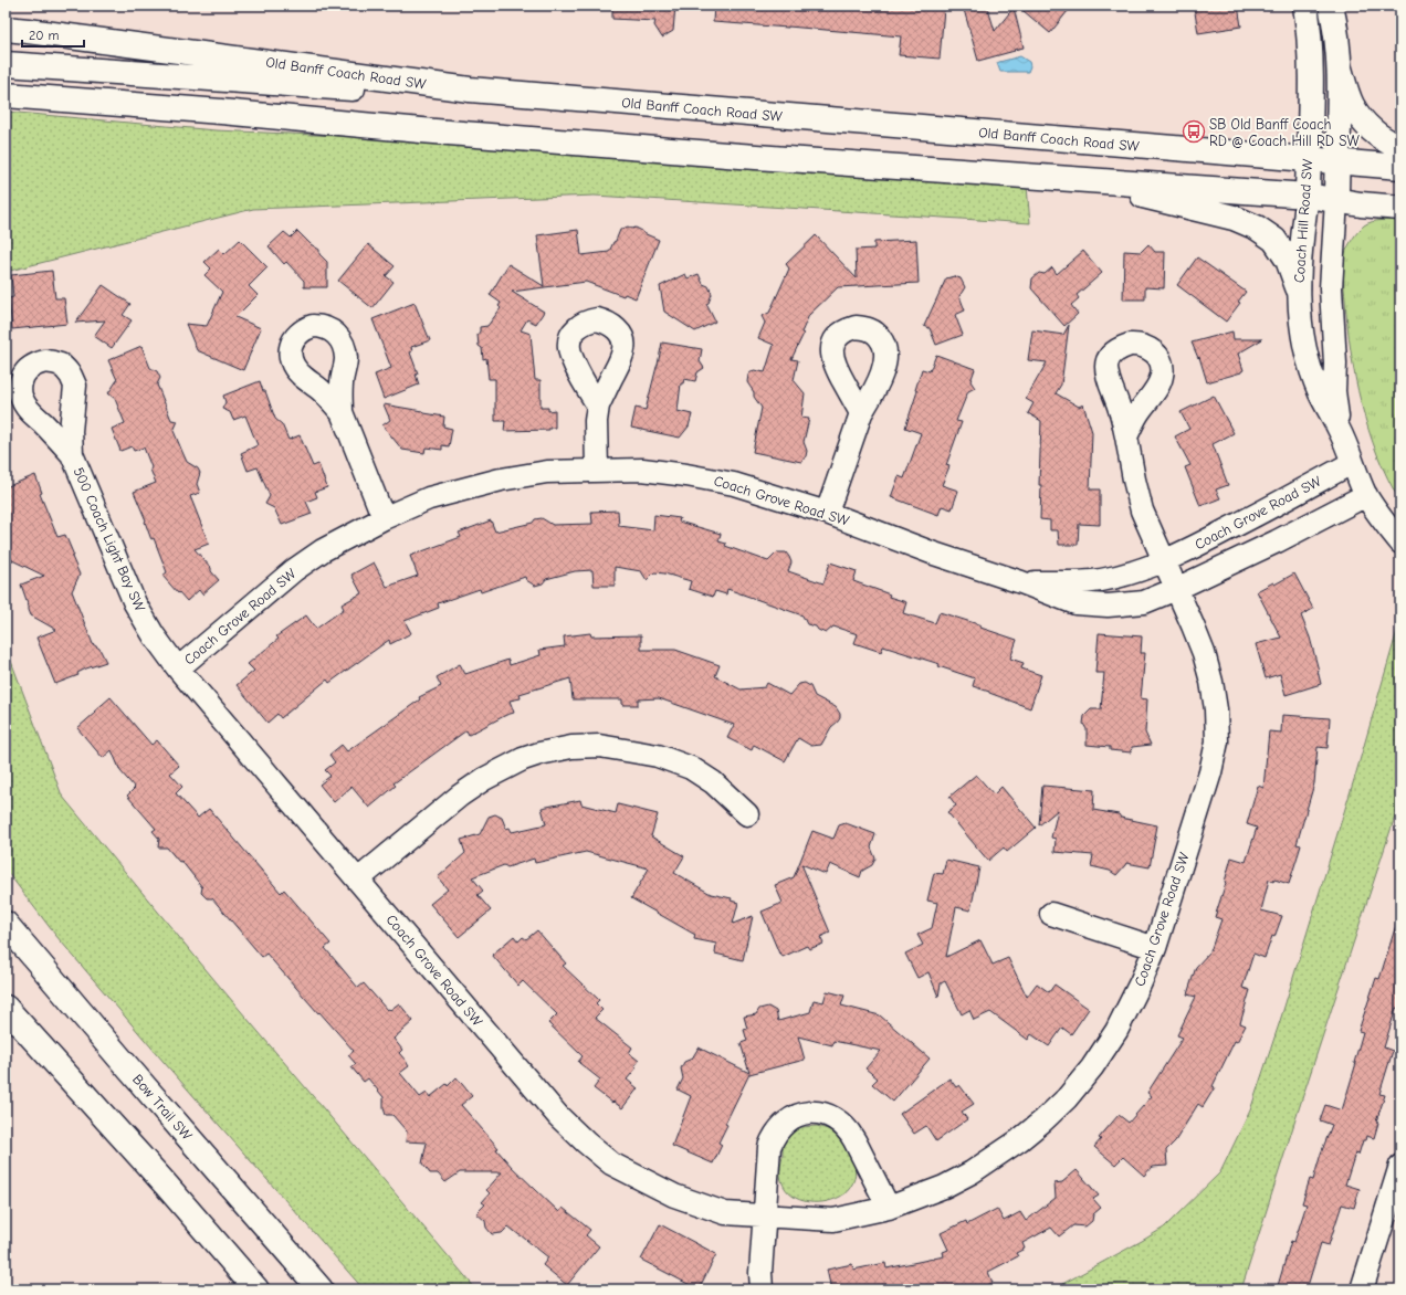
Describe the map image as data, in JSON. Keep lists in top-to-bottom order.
{
  "streets": {
    "main road": ["Old Banff Coach Road SW", "Coach Hill Road SW", "Bow Trail SW"],
    "street": ["Coach Grove Road SW", "500 Coach Light Bay SW"]
  },
  "crossings": [
    ["Old Banff Coach Road SW", "Coach Hill Road SW"],
    ["Coach Hill Road SW", "Coach Grove Road SW"],
    ["Coach Grove Road SW", "500 Coach Light Bay SW"]
  ],
  "places": {
    "bus stop": ["SB Old Banff Coach RD @ Coach Hill RD SW"]
  },
  "scale_bar": "20 m"
}
